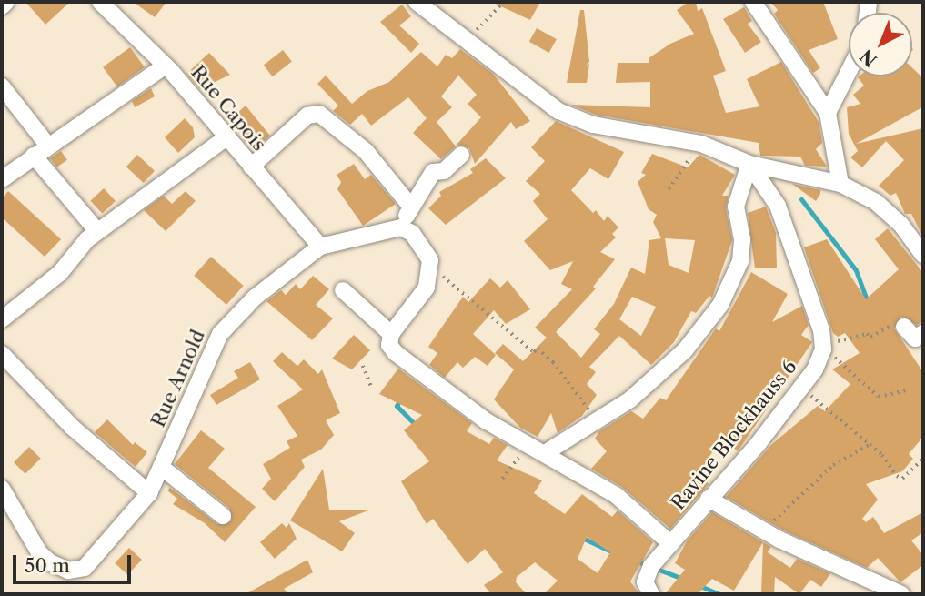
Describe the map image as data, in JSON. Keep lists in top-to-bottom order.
{
  "streets": {
    "street": ["Rue Capois", "Rue Arnold", "Ravine Blockhauss 6"]
  },
  "crossings": [
    ["Rue Capois", "Rue Arnold"]
  ],
  "scale_bar": "50 m",
  "north": "bottom left"
}
